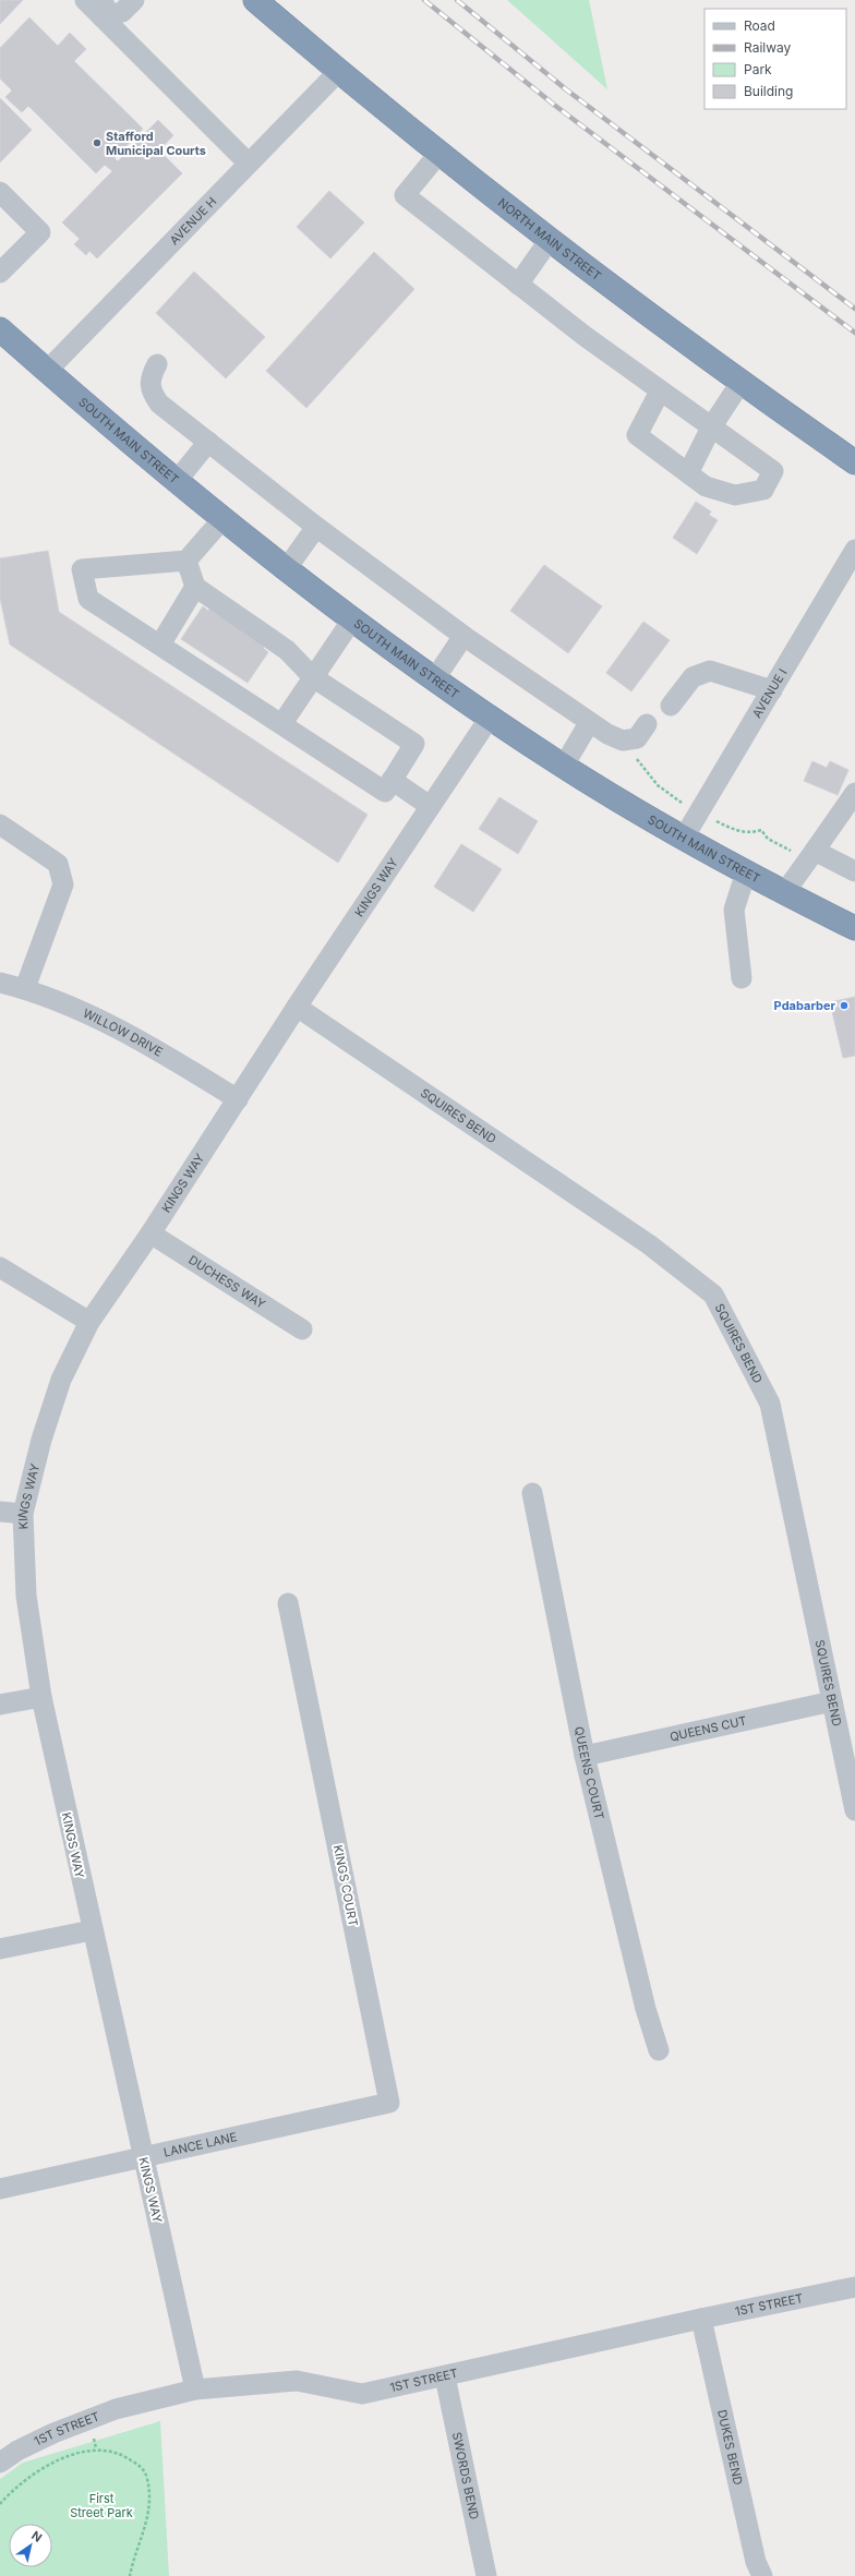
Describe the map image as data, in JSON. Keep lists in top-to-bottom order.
{
  "streets": {
    "highway": ["NORTH MAIN STREET", "SOUTH MAIN STREET"],
    "street": [
      "AVENUE H",
      "AVENUE I",
      "KINGS WAY",
      "WILLOW DRIVE",
      "SQUIRES BEND",
      "DUCHESS WAY",
      "QUEENS CUT",
      "QUEENS COURT",
      "KINGS COURT",
      "LANCE LANE",
      "1ST STREET",
      "DUKES BEND",
      "SWORDS BEND"
    ]
  },
  "crossings": [
    ["AVENUE H", "NORTH MAIN STREET"],
    ["AVENUE H", "SOUTH MAIN STREET"],
    ["SOUTH MAIN STREET", "AVENUE I"],
    ["SOUTH MAIN STREET", "KINGS WAY"],
    ["KINGS WAY", "WILLOW DRIVE"],
    ["KINGS WAY", "SQUIRES BEND"],
    ["KINGS WAY", "DUCHESS WAY"],
    ["KINGS WAY", "LANCE LANE"],
    ["KINGS WAY", "1ST STREET"],
    ["SQUIRES BEND", "QUEENS CUT"],
    ["QUEENS CUT", "QUEENS COURT"],
    ["KINGS COURT", "LANCE LANE"],
    ["1ST STREET", "DUKES BEND"],
    ["1ST STREET", "SWORDS BEND"]
  ],
  "parks": ["First Street Park"],
  "places": ["Stafford Municipal Courts", "Pdabarber"],
  "legend": [
    "Road",
    "Railway",
    "Park",
    "Building"
  ],
  "north": "top right"
}
